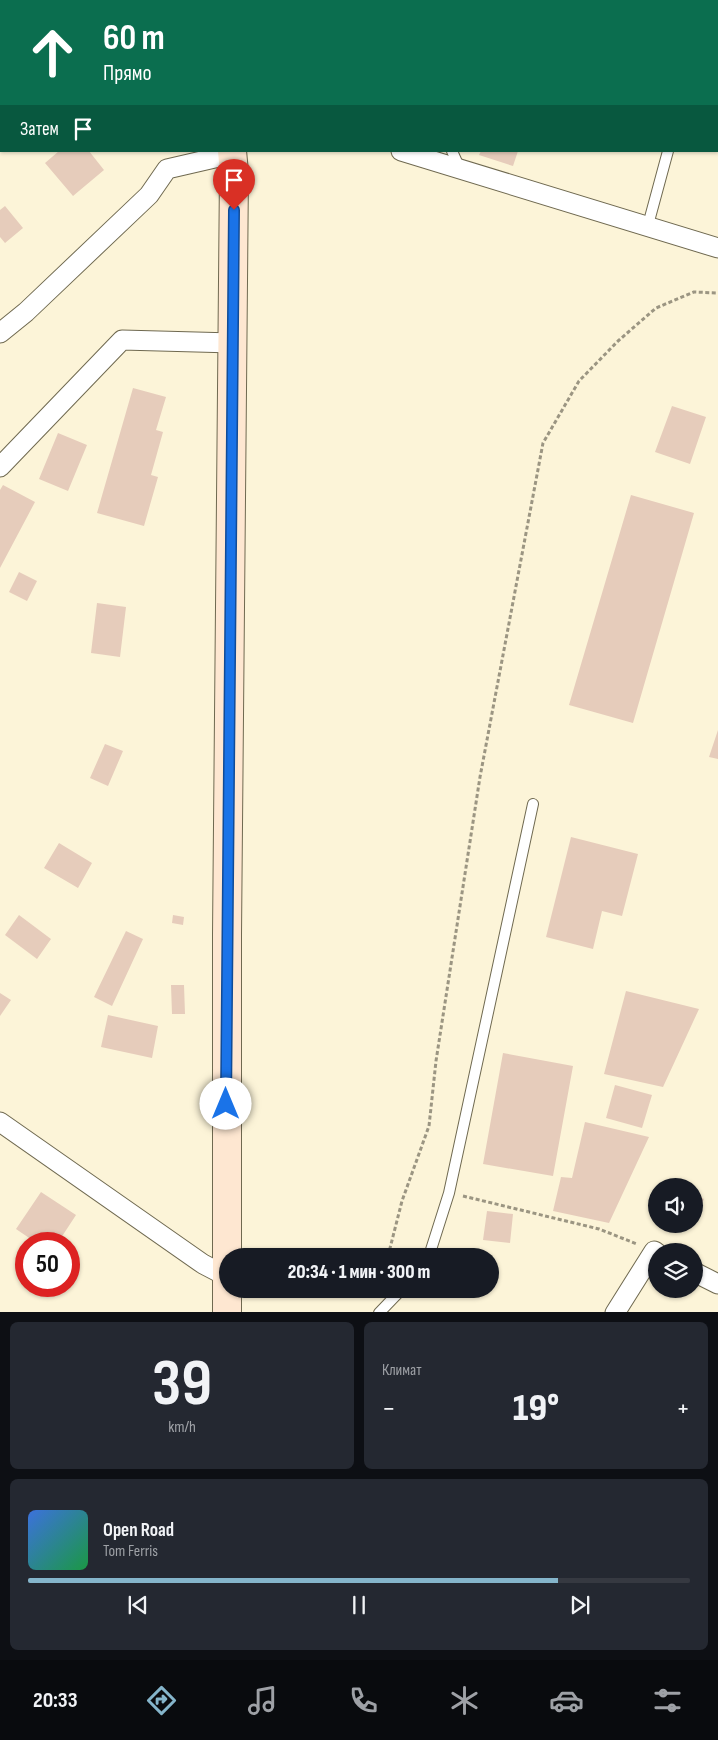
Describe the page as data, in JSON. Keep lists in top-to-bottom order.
{
  "page": {
    "turn": ["60 m", "Прямо"],
    "then": "Затем",
    "limit": "50",
    "trip": "20:34 · 1 мин · 300 m",
    "tile": [
      ["39", "km/h"],
      "Климат"
    ],
    "heat": ["−", "19°", "+"],
    "song": ["Open Road", "Tom Ferris"],
    "tabs": "20:33"
  }
}
